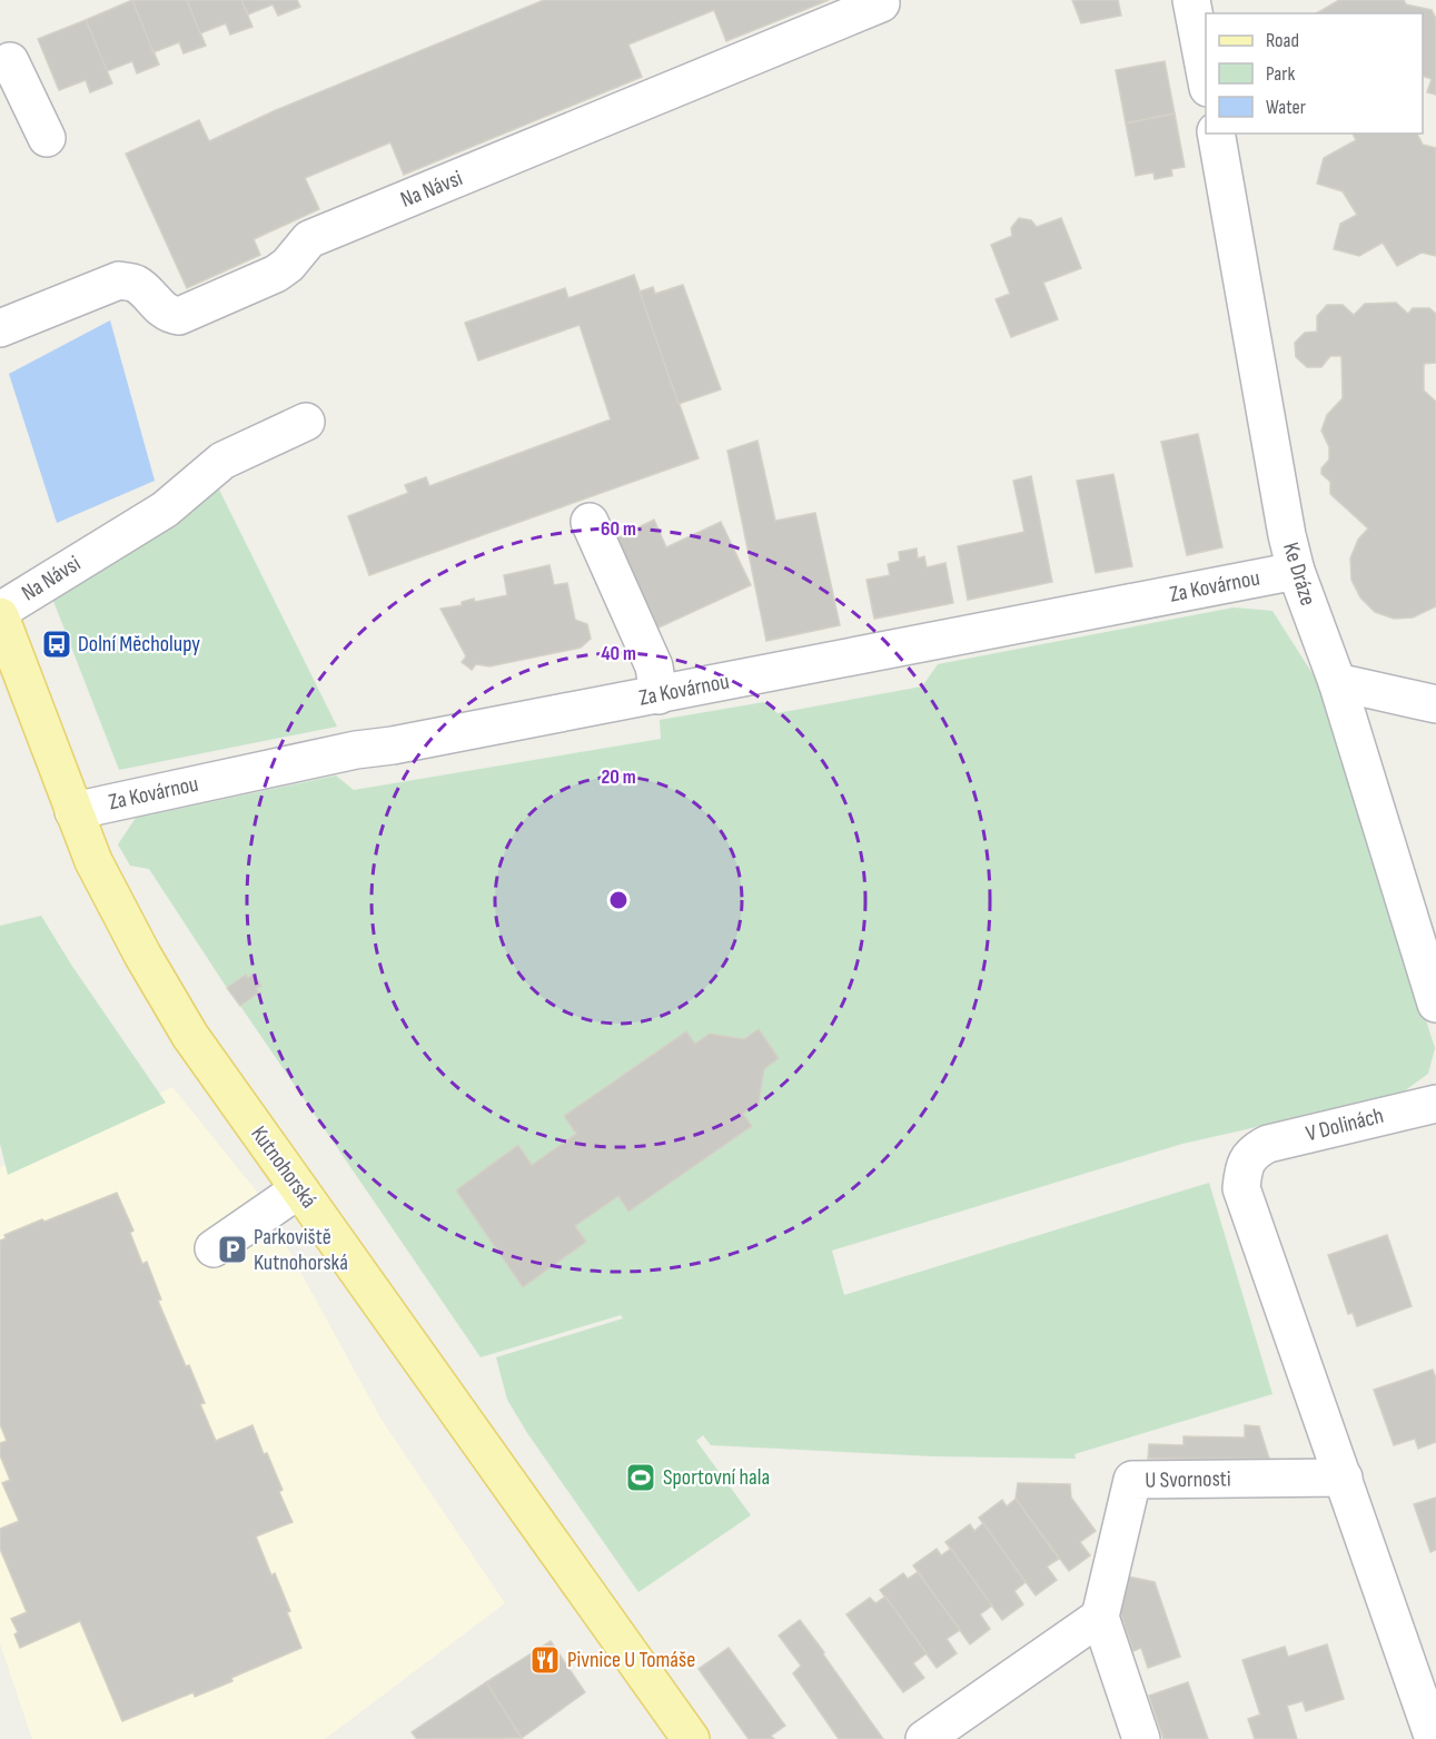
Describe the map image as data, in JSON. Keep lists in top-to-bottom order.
{
  "streets": {
    "main road": ["Kutnohorská"],
    "street": [
      "Na Návsi",
      "Ke Dráze",
      "Za Kovárnou",
      "V Dolinách",
      "U Svornosti"
    ]
  },
  "crossings": [
    ["Ke Dráze", "Za Kovárnou"],
    ["Za Kovárnou", "Kutnohorská"],
    ["V Dolinách", "U Svornosti"]
  ],
  "places": {
    "bus stop": ["Dolní Měcholupy"],
    "parking": ["Parkoviště Kutnohorská"],
    "sports": ["Sportovní hala"],
    "restaurant": ["Pivnice U Tomáše"]
  },
  "legend": ["Road", "Park", "Water"],
  "rings": ["60 m", "40 m", "20 m"]
}
